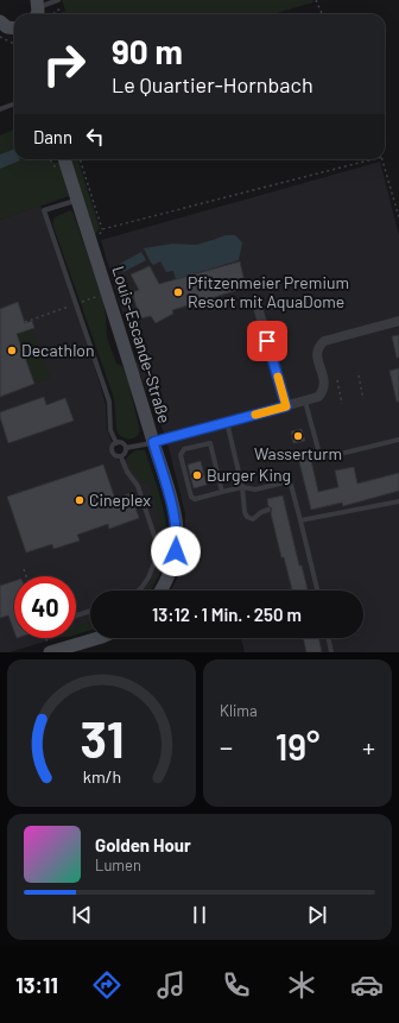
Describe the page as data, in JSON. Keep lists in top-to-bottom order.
{
  "streets": {
    "street": ["Louis-Escande-Straße"]
  },
  "places": [
    "Pfitzenmeier Premium Resort mit AquaDome",
    "Decathlon",
    "Wasserturm",
    "Burger King",
    "Cineplex"
  ],
  "page": {
    "turn": ["90 m", "Le Quartier-Hornbach"],
    "then": "Dann",
    "limit": "40",
    "trip": "13:12 · 1 Min. · 250 m",
    "tile": "Klima",
    "heat": ["−", "19°", "+"],
    "song": ["Golden Hour", "Lumen"],
    "tabs": "13:11",
    "gauge": ["31", "km/h"]
  }
}
